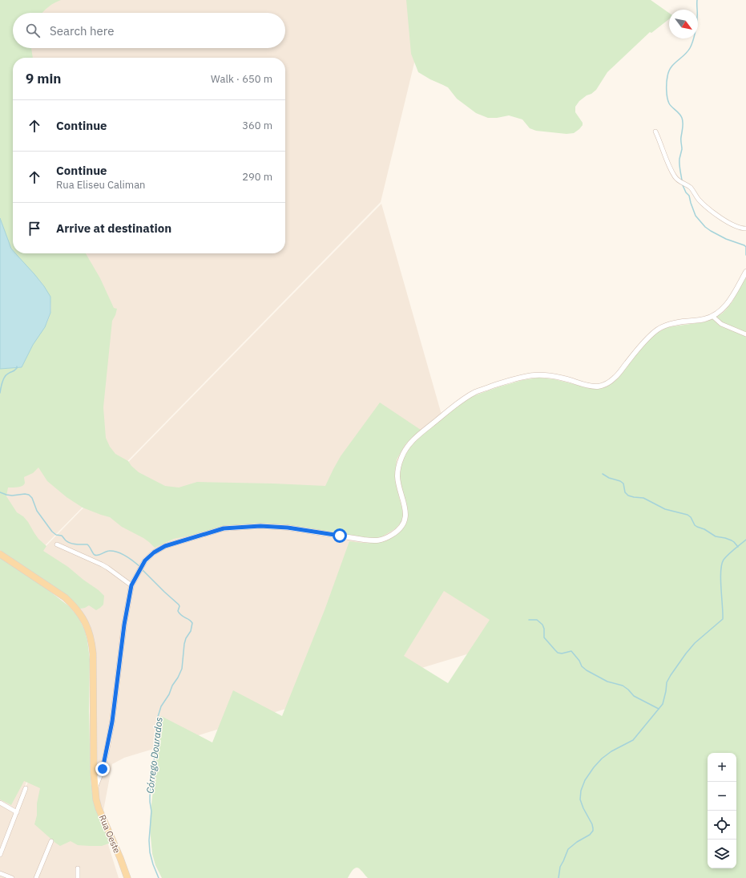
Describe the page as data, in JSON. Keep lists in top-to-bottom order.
{
  "streets": {
    "main road": ["Rua Oeste"]
  },
  "water": ["Córrego Dourados"],
  "north": "bottom right",
  "page": {
    "search": "Search here",
    "heading": ["9 min", "Walk · 650 m"],
    "list": [
      ["Continue", "360 m"],
      ["Continue", "Rua Eliseu Caliman", "290 m"],
      "Arrive at destination"
    ],
    "map_buttons": ["+", "−"]
  }
}
